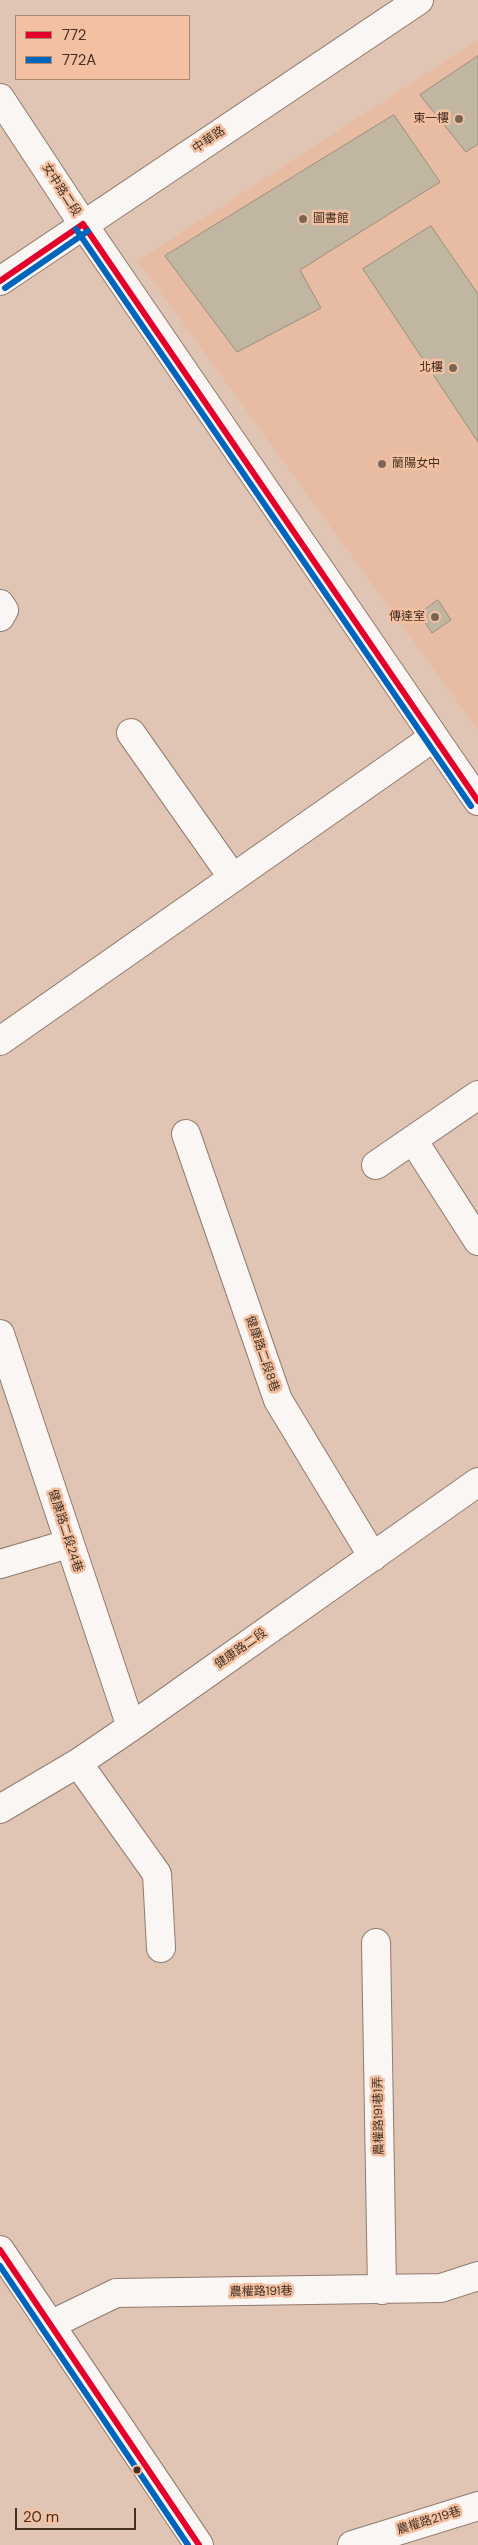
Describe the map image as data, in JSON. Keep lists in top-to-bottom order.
{
  "streets": {
    "street": [
      "中華路",
      "女中路二段",
      "健康路二段8巷",
      "健康路二段24巷",
      "健康路二段",
      "農權路191巷1弄",
      "農權路191巷",
      "農權路219巷"
    ]
  },
  "crossings": [
    ["中華路", "女中路二段"],
    ["健康路二段8巷", "健康路二段"],
    ["健康路二段24巷", "健康路二段"],
    ["農權路191巷1弄", "農權路191巷"]
  ],
  "places": [
    "東一樓",
    "圖書館",
    "北樓",
    "蘭陽女中",
    "傳達室"
  ],
  "lines": ["transit line 772", "transit line 772A"],
  "legend": ["772", "772A"],
  "scale_bar": "20 m"
}
